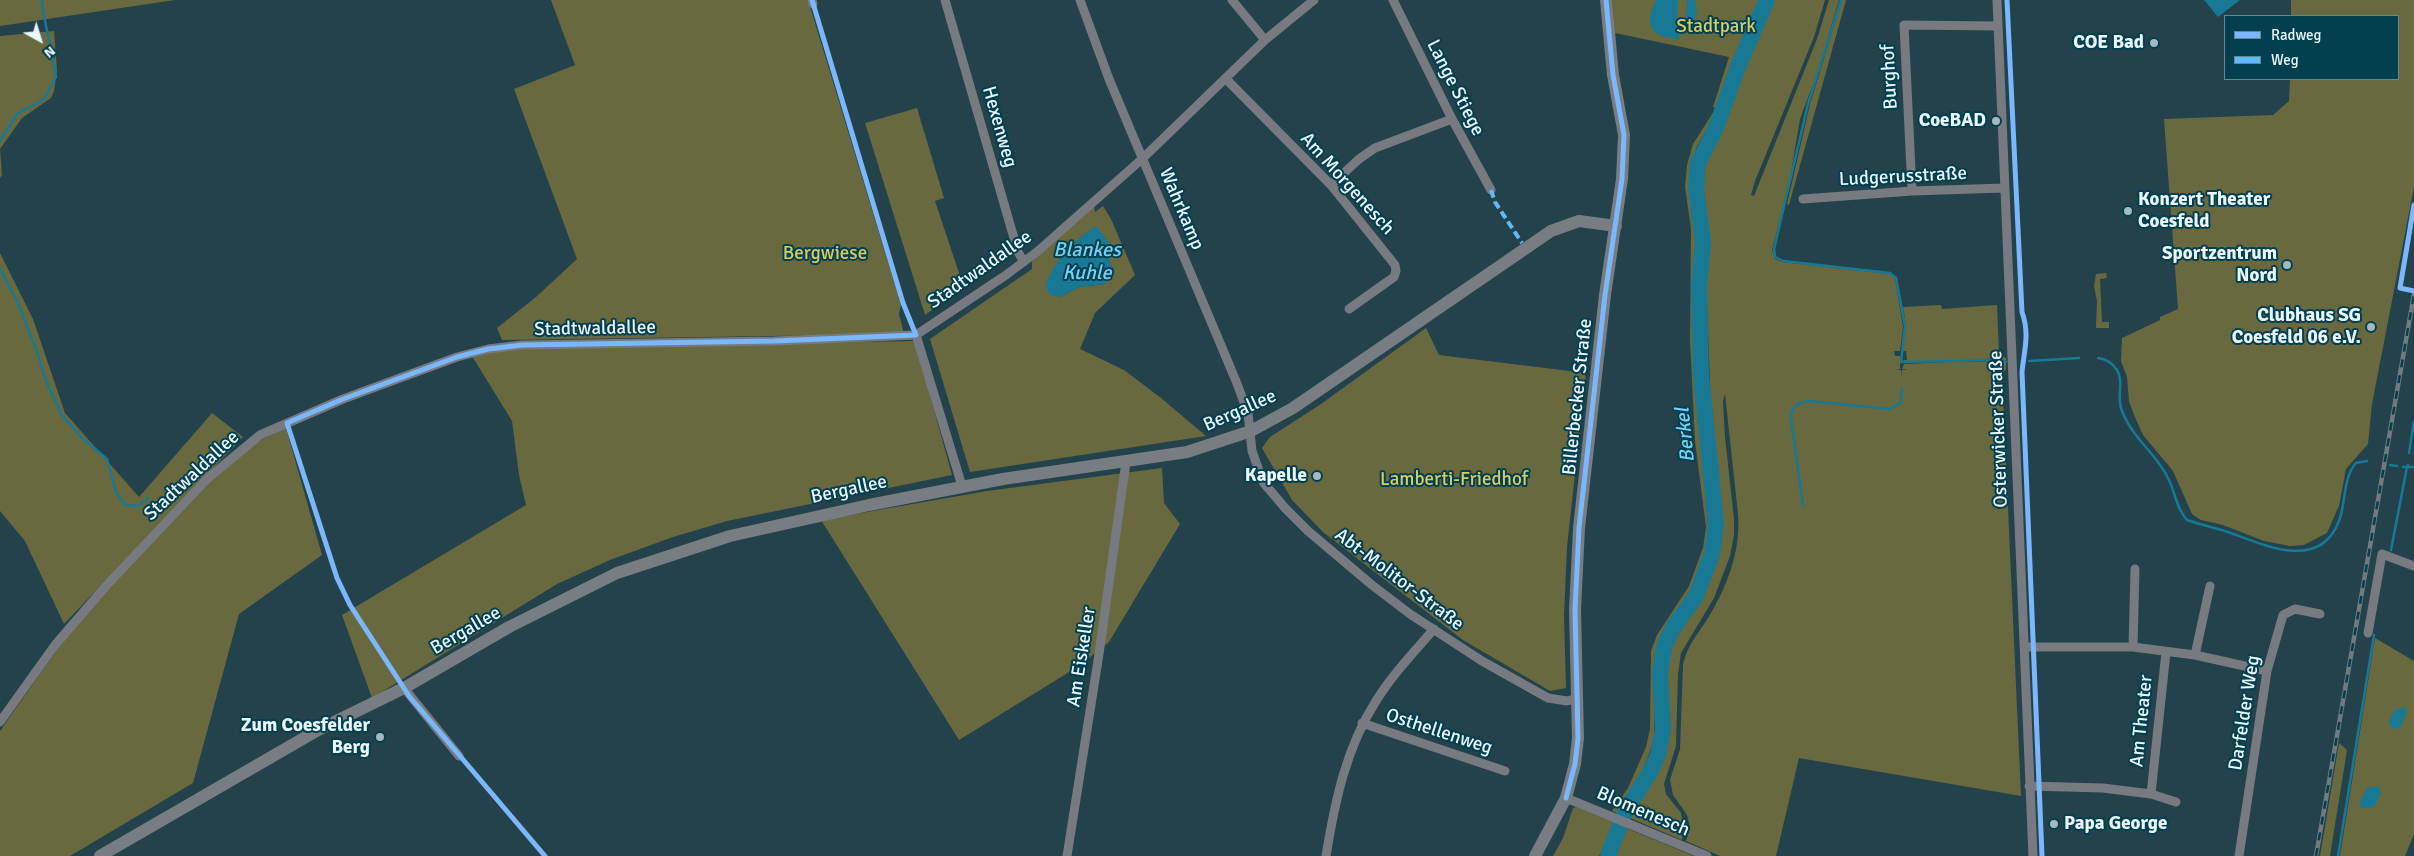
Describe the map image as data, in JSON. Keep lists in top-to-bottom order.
{
  "streets": {
    "street": [
      "Burghof",
      "Lange Stiege",
      "Hexenweg",
      "Ludgerusstraße",
      "Am Morgenesch",
      "Wahrkamp",
      "Stadtwaldallee",
      "Billerbecker Straße",
      "Bergallee",
      "Osterwicker Straße",
      "Abt-Molitor-Straße",
      "Am Eiskeller",
      "Darfelder Weg",
      "Am Theater",
      "Osthellenweg",
      "Blomenesch"
    ]
  },
  "crossings": [
    ["Burghof", "Ludgerusstraße"],
    ["Burghof", "Osterwicker Straße"],
    ["Hexenweg", "Stadtwaldallee"],
    ["Ludgerusstraße", "Osterwicker Straße"],
    ["Am Morgenesch", "Stadtwaldallee"],
    ["Wahrkamp", "Stadtwaldallee"],
    ["Wahrkamp", "Bergallee"],
    ["Wahrkamp", "Abt-Molitor-Straße"],
    ["Billerbecker Straße", "Bergallee"],
    ["Billerbecker Straße", "Abt-Molitor-Straße"],
    ["Billerbecker Straße", "Blomenesch"],
    ["Bergallee", "Abt-Molitor-Straße"],
    ["Bergallee", "Am Eiskeller"],
    ["Osterwicker Straße", "Am Theater"],
    ["Abt-Molitor-Straße", "Osthellenweg"],
    ["Darfelder Weg", "Am Theater"]
  ],
  "water": ["Blankes Kuhle", "Berkel"],
  "parks": ["Stadtpark", "Bergwiese", "Lamberti-Friedhof"],
  "places": [
    "COE Bad",
    "CoeBAD",
    "Konzert Theater Coesfeld",
    "Sportzentrum Nord",
    "Clubhaus SG Coesfeld 06 e.V.",
    "Kapelle",
    "Zum Coesfelder Berg",
    "Papa George"
  ],
  "legend": ["Radweg", "Weg"],
  "north": "bottom right"
}
